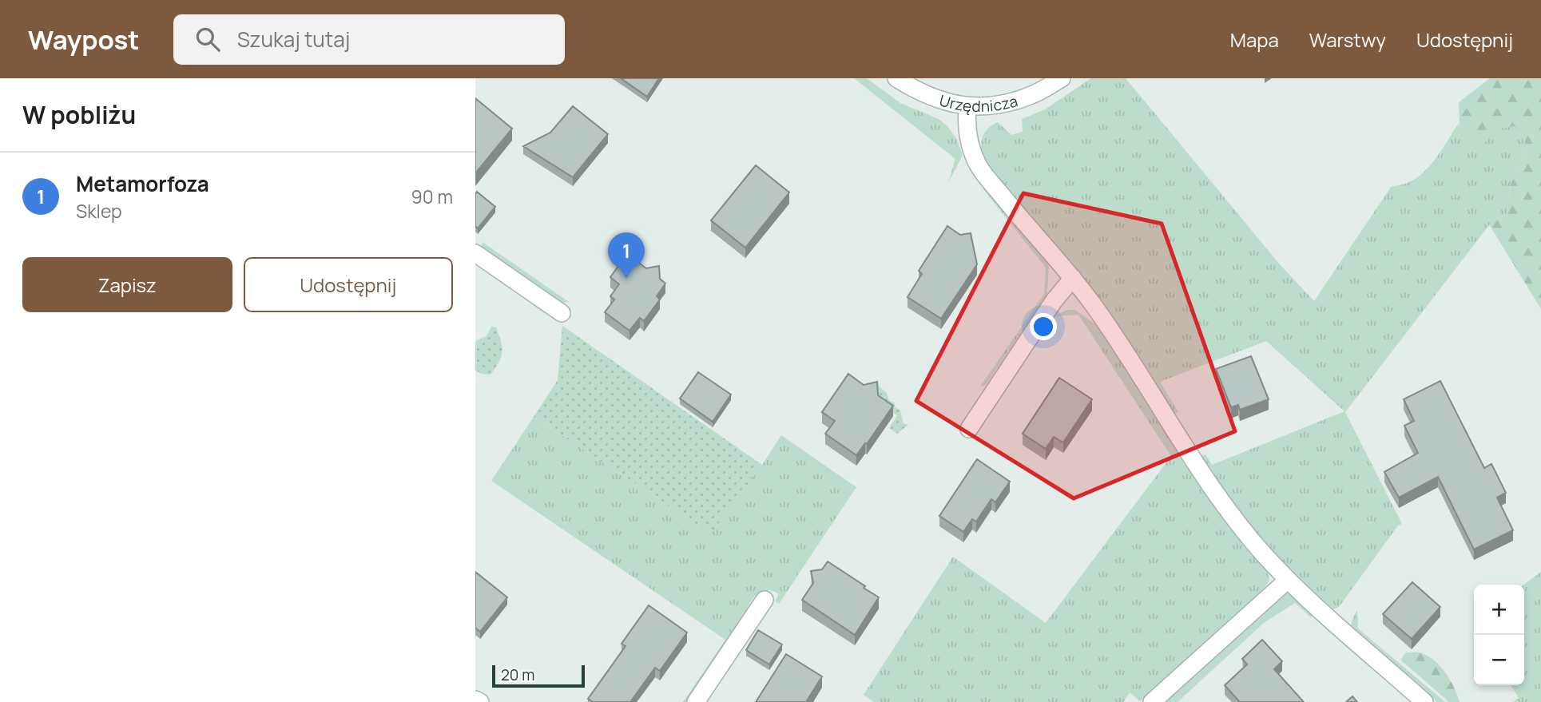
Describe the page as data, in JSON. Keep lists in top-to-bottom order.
{
  "streets": {
    "street": ["Urzędnicza"]
  },
  "scale_bar": "20 m",
  "page": {
    "header": "Waypost",
    "search": "Szukaj tutaj",
    "nav": ["Mapa", "Warstwy", "Udostępnij"],
    "heading": "W pobliżu",
    "list": [
      {
        "mark": "1",
        "name": "Metamorfoza",
        "note": "Sklep",
        "value": "90 m"
      }
    ],
    "pins": "1",
    "buttons": ["Zapisz", "Udostępnij"],
    "map_buttons": ["+", "−"],
    "scale": "20 m"
  }
}
